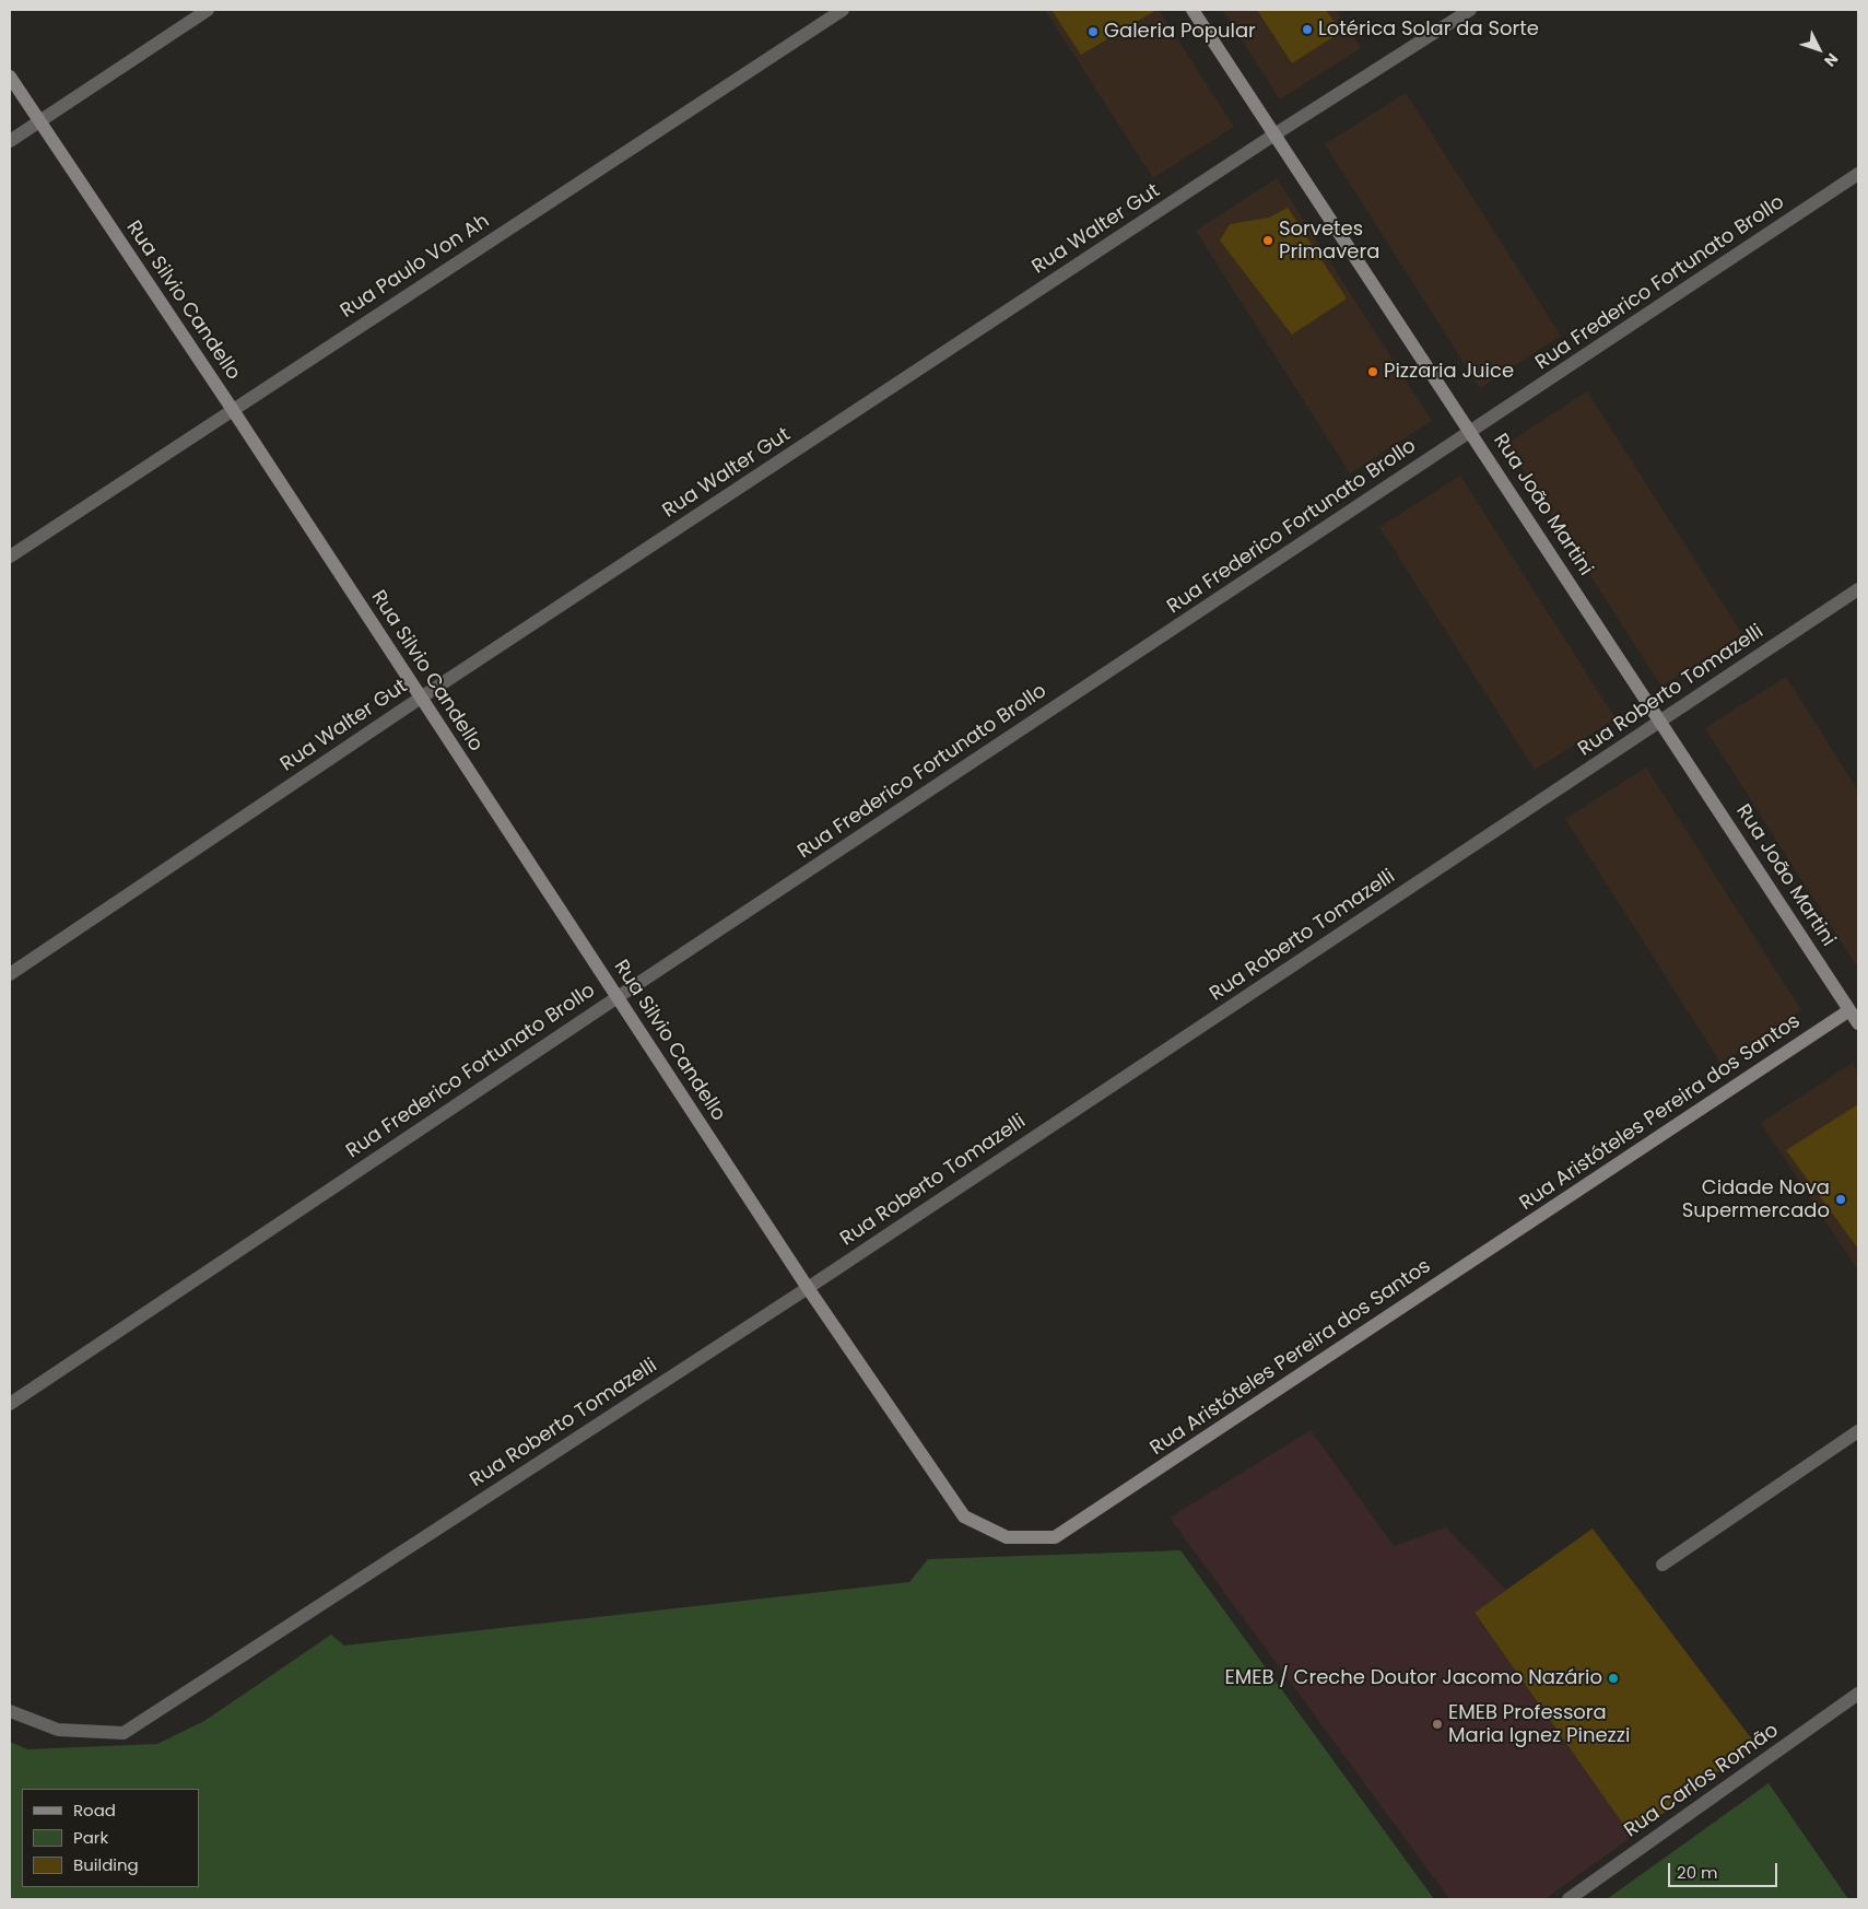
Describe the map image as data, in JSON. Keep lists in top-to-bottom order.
{
  "streets": {
    "street": [
      "Rua Walter Gut",
      "Rua Paulo Von Ah",
      "Rua Frederico Fortunato Brollo",
      "Rua Silvio Candello",
      "Rua João Martini",
      "Rua Roberto Tomazelli",
      "Rua Aristóteles Pereira dos Santos",
      "Rua Carlos Romão"
    ]
  },
  "crossings": [
    ["Rua Walter Gut", "Rua Silvio Candello"],
    ["Rua Walter Gut", "Rua João Martini"],
    ["Rua Paulo Von Ah", "Rua Silvio Candello"],
    ["Rua Frederico Fortunato Brollo", "Rua Silvio Candello"],
    ["Rua Frederico Fortunato Brollo", "Rua João Martini"],
    ["Rua Silvio Candello", "Rua Roberto Tomazelli"],
    ["Rua Silvio Candello", "Rua Aristóteles Pereira dos Santos"],
    ["Rua João Martini", "Rua Roberto Tomazelli"],
    ["Rua João Martini", "Rua Aristóteles Pereira dos Santos"],
    ["Rua Roberto Tomazelli", "Rua Aristóteles Pereira dos Santos"]
  ],
  "places": [
    "Lotérica Solar da Sorte",
    "Galeria Popular",
    "Sorvetes Primavera",
    "Pizzaria Juice",
    "Cidade Nova Supermercado",
    "EMEB / Creche Doutor Jacomo Nazário",
    "EMEB Professora Maria Ignez Pinezzi"
  ],
  "legend": ["Road", "Park", "Building"],
  "scale_bar": "20 m",
  "north": "bottom right"
}
